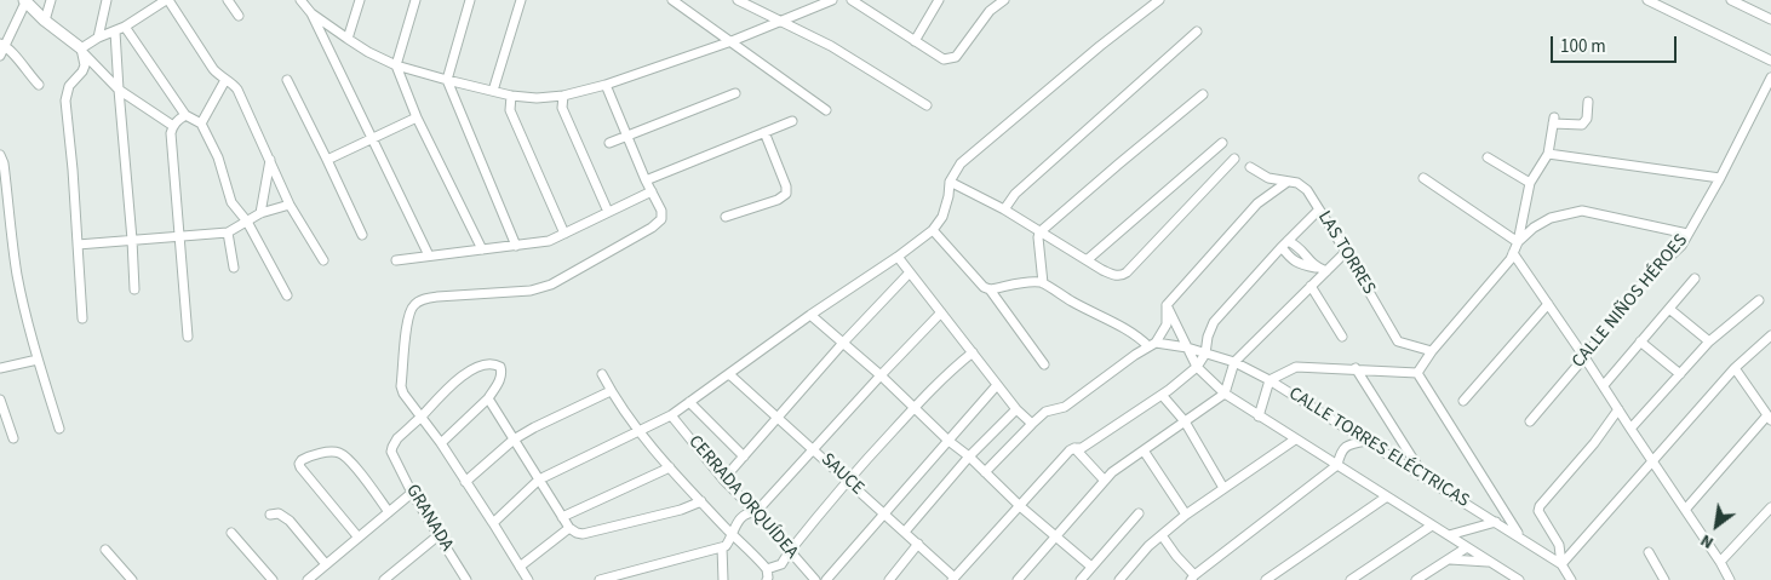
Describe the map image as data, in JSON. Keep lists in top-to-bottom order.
{
  "streets": {
    "street": [
      "LAS TORRES",
      "CALLE NIÑOS HÉROES",
      "CALLE TORRES ELÉCTRICAS",
      "SAUCE",
      "CERRADA ORQUÍDEA",
      "GRANADA"
    ]
  },
  "scale_bar": "100 m",
  "north": "bottom left"
}
